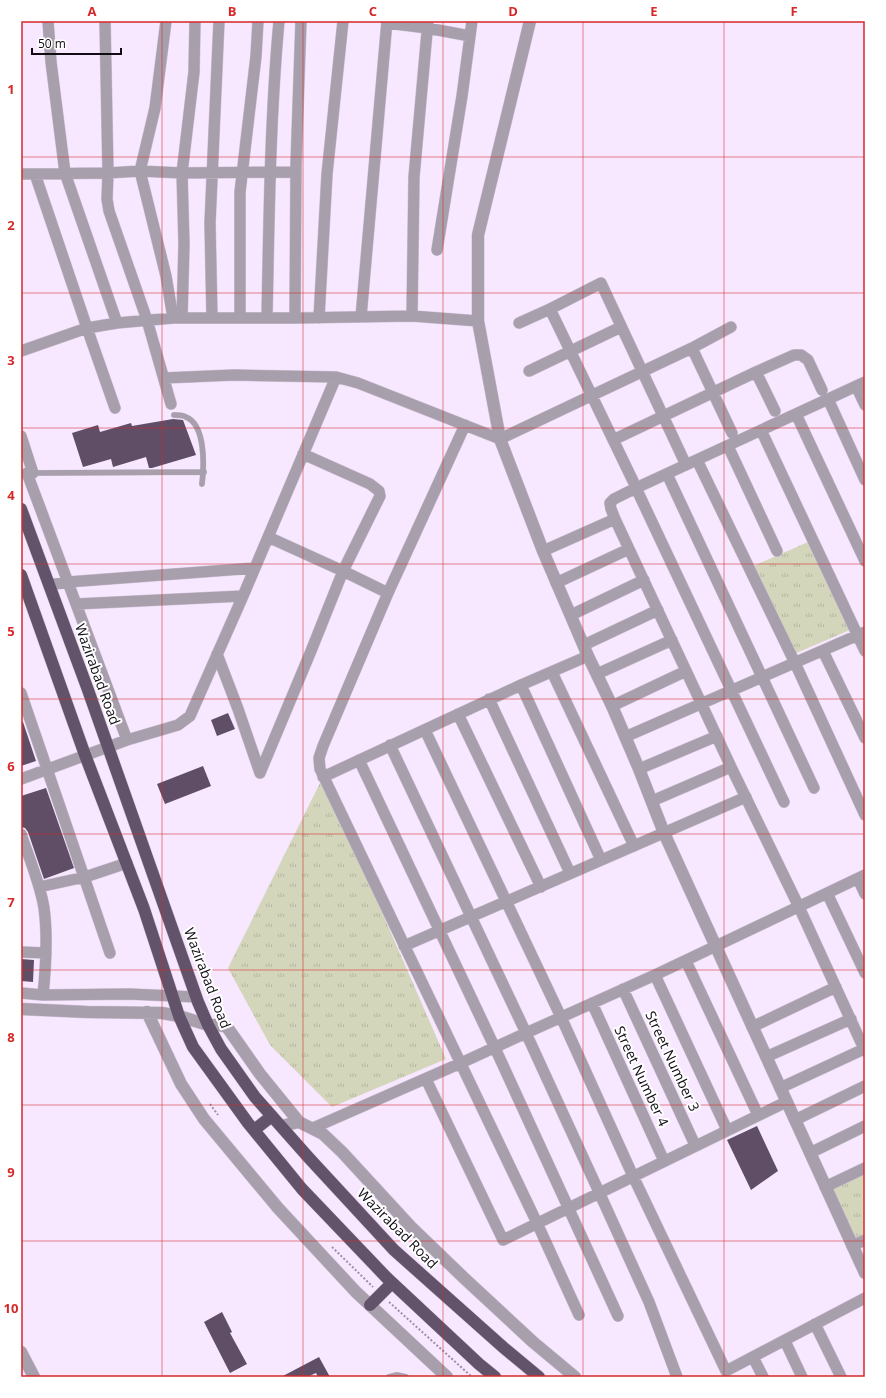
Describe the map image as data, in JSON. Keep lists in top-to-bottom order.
{
  "streets": {
    "highway": ["Wazirabad Road"],
    "street": ["Street Number 3", "Street Number 4"]
  },
  "scale_bar": "50 m",
  "grid": {
    "columns": [
      "A",
      "B",
      "C",
      "D",
      "E",
      "F"
    ],
    "rows": [
      "1",
      "2",
      "3",
      "4",
      "5",
      "6",
      "7",
      "8",
      "9",
      "10"
    ]
  }
}
